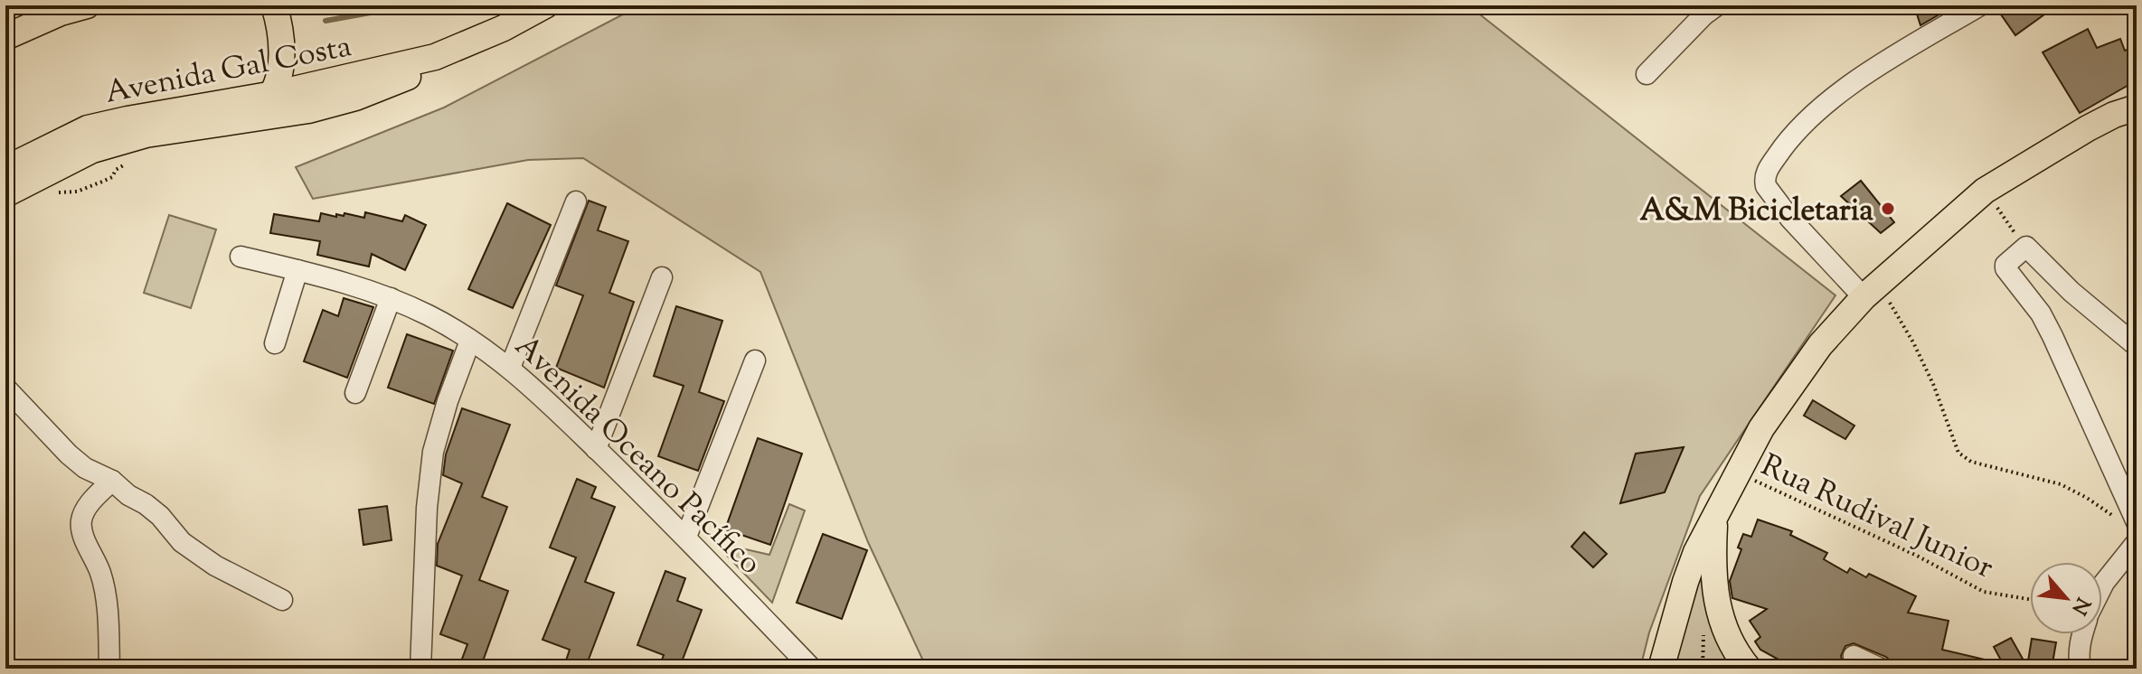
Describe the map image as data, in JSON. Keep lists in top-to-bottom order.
{
  "streets": {
    "main road": ["Avenida Gal Costa"],
    "street": ["Avenida Oceano Pacífico"],
    "path": ["Rua Rudival Junior"]
  },
  "places": ["A&M Bicicletaria"],
  "north": "bottom right"
}
